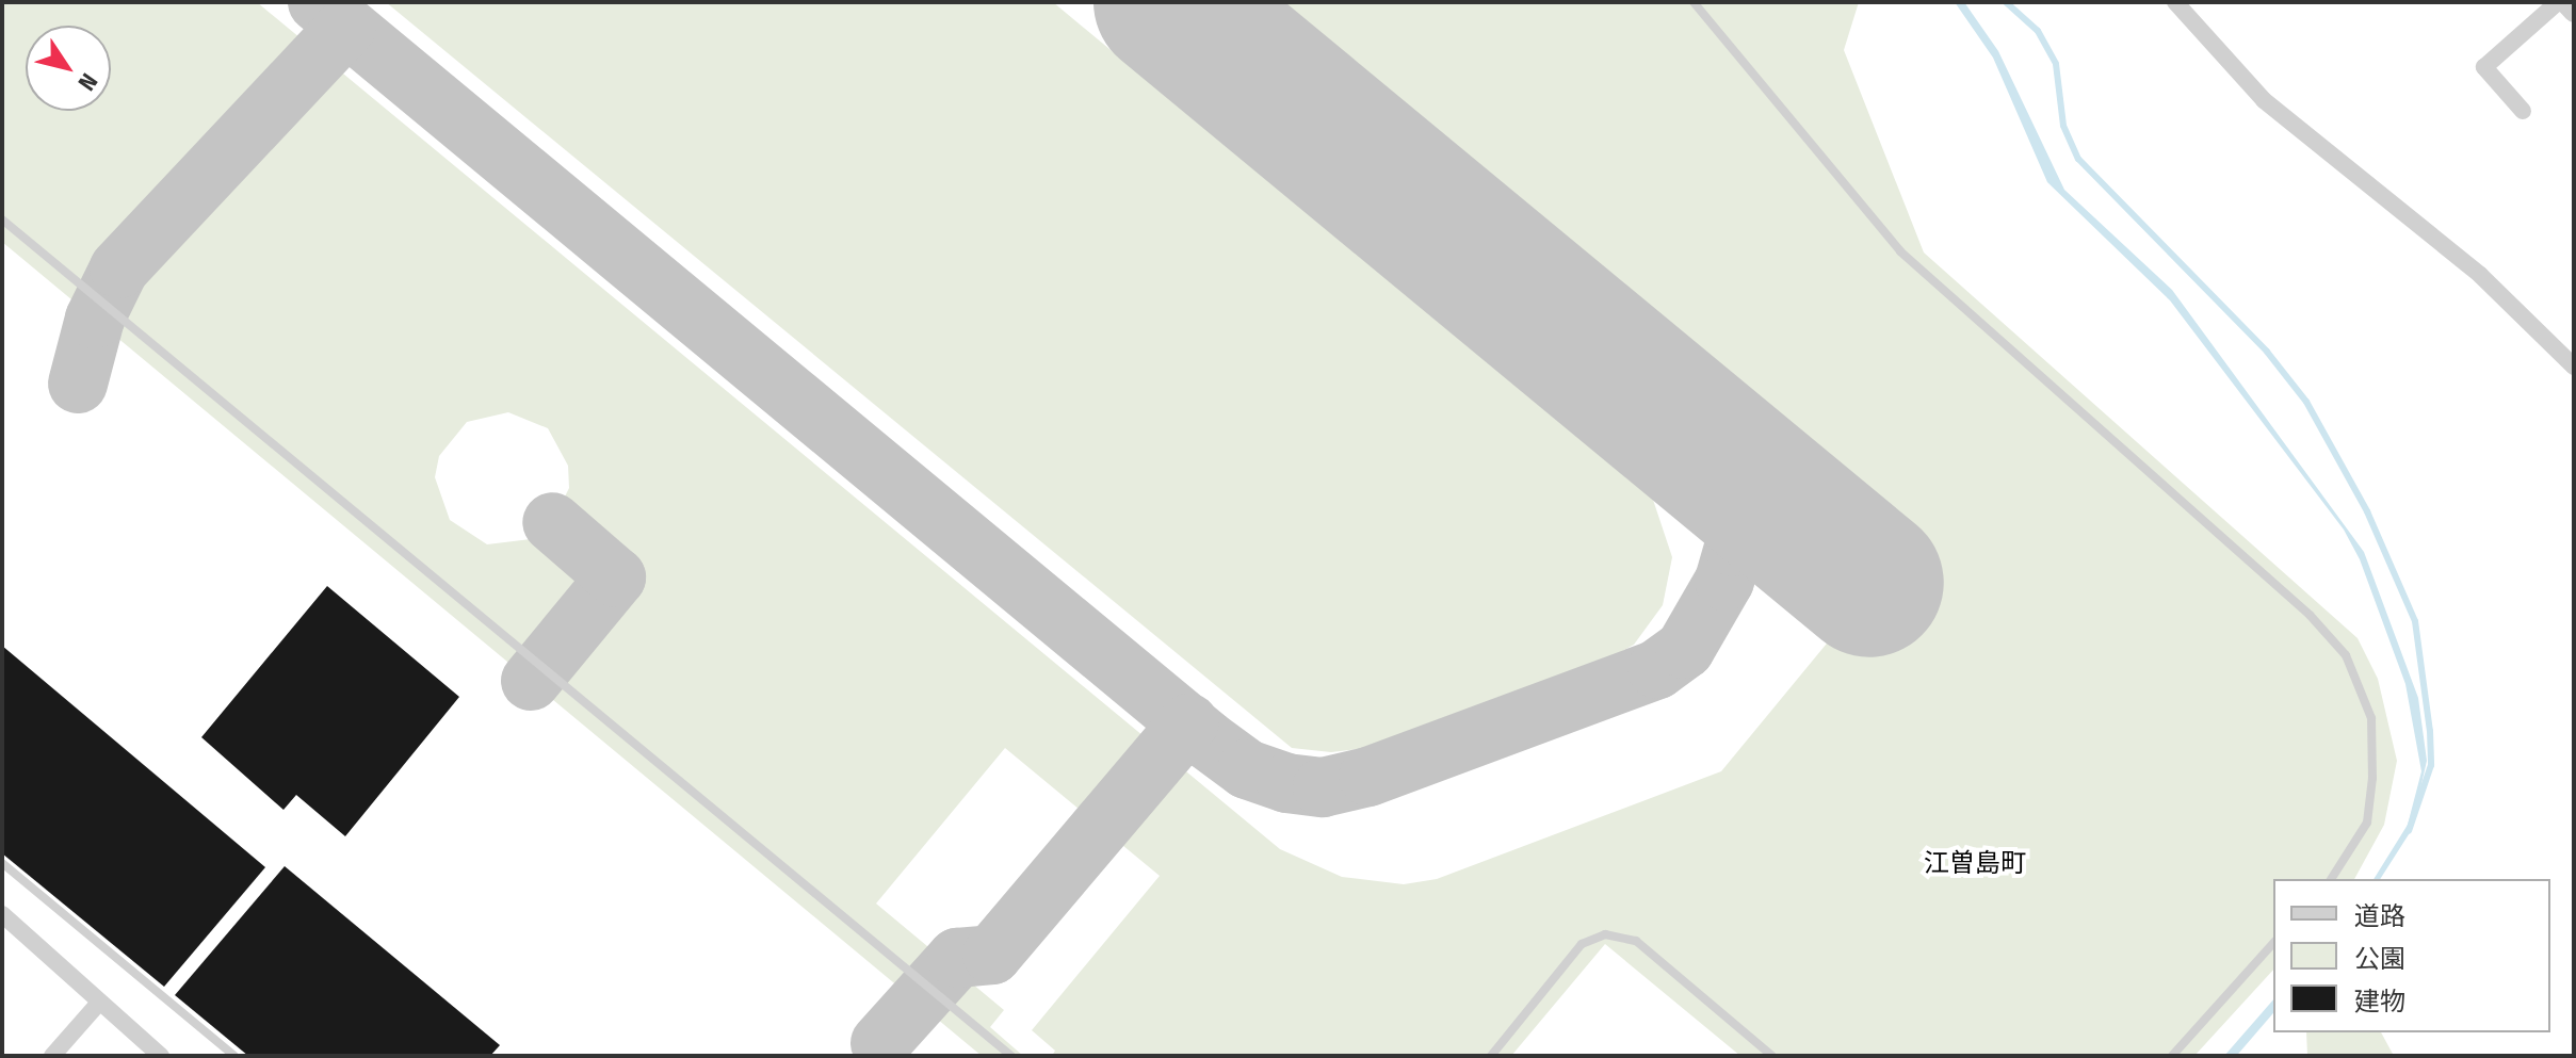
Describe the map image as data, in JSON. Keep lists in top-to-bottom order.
{
  "districts": ["江曽島町"],
  "legend": ["道路", "公園", "建物"],
  "north": "bottom right"
}
